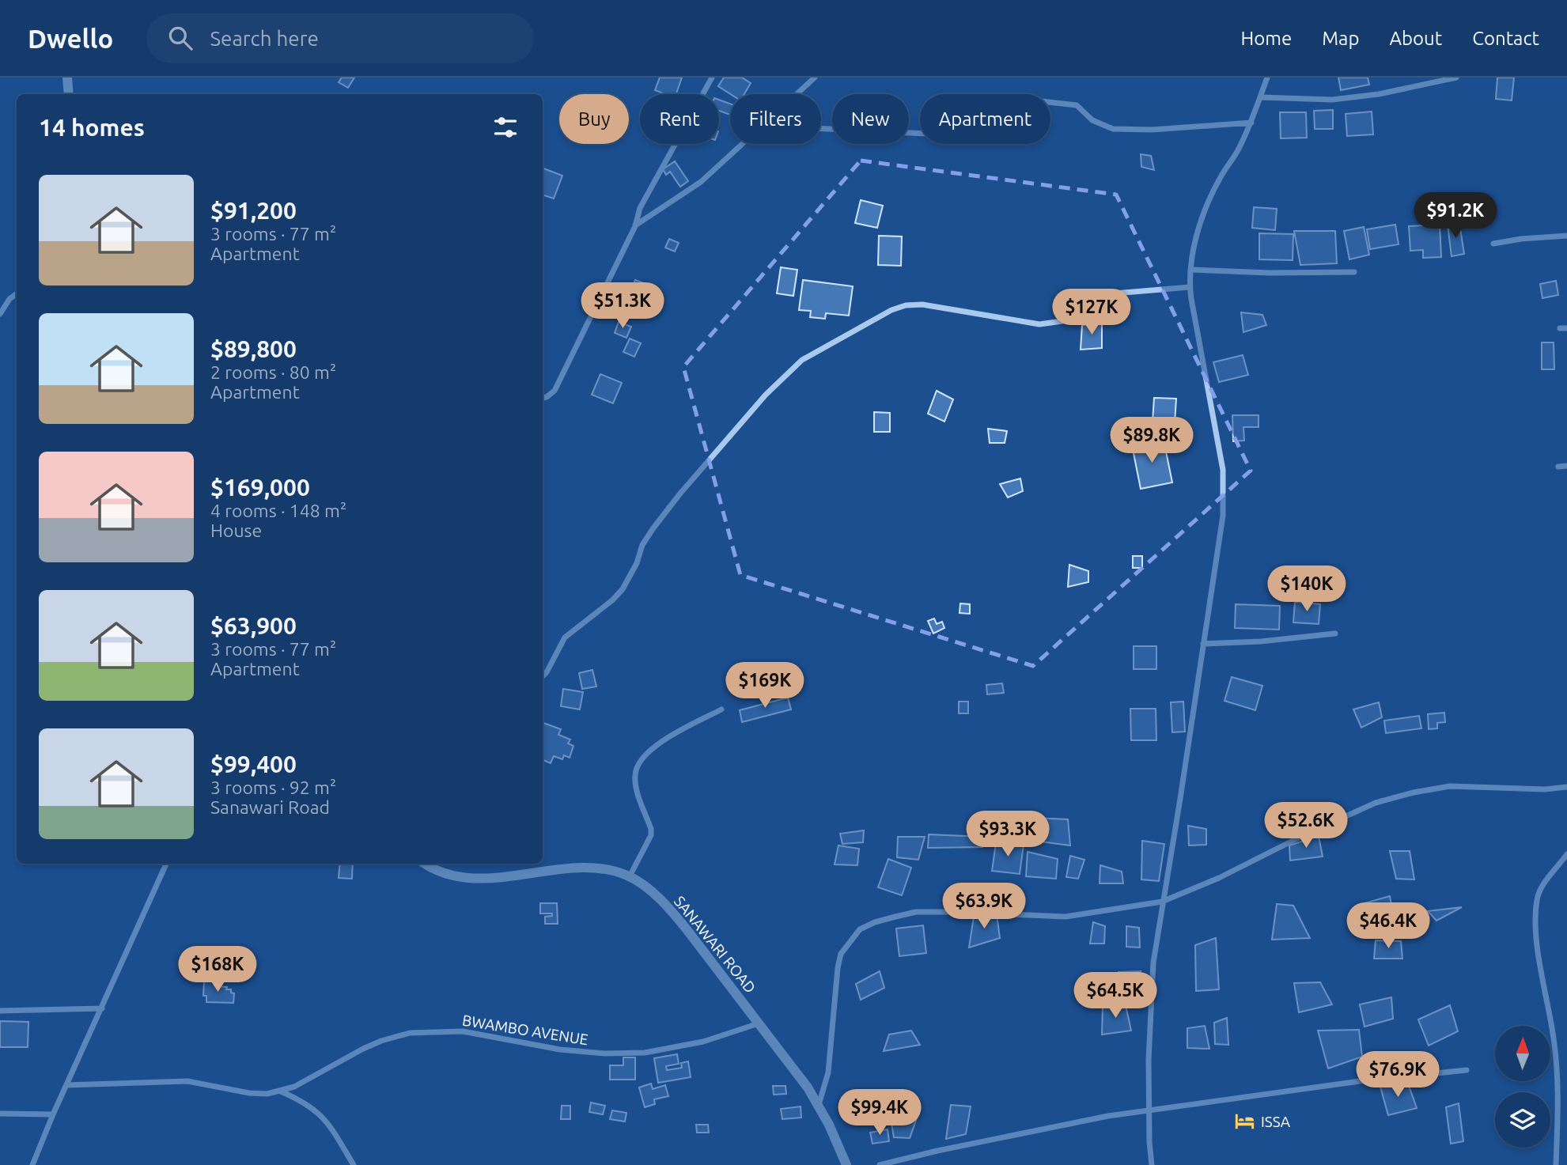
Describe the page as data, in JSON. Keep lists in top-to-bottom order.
{
  "streets": {
    "street": ["SANAWARI ROAD", "BWAMBO AVENUE"]
  },
  "crossings": [
    ["SANAWARI ROAD", "BWAMBO AVENUE"]
  ],
  "places": {
    "hotel": ["ISSA"]
  },
  "north": "top",
  "page": {
    "header": "Dwello",
    "search": "Search here",
    "nav": [
      "Home",
      "Map",
      "About",
      "Contact"
    ],
    "chip": [
      "Buy",
      "Rent",
      "Filters",
      "New",
      "Apartment"
    ],
    "heading": "14 homes",
    "list": [
      {
        "name": "$91,200",
        "note": "3 rooms · 77 m² · Apartment"
      },
      {
        "name": "$89,800",
        "note": "2 rooms · 80 m² · Apartment"
      },
      {
        "name": "$169,000",
        "note": "4 rooms · 148 m² · House"
      },
      {
        "name": "$63,900",
        "note": "3 rooms · 77 m² · Apartment"
      },
      {
        "name": "$99,400",
        "note": "3 rooms · 92 m² · Sanawari Road"
      }
    ],
    "price": [
      "$91.2K",
      "$51.3K",
      "$127K",
      "$89.8K",
      "$140K",
      "$169K",
      "$52.6K",
      "$93.3K",
      "$63.9K",
      "$46.4K",
      "$168K",
      "$64.5K",
      "$76.9K",
      "$99.4K"
    ]
  }
}
